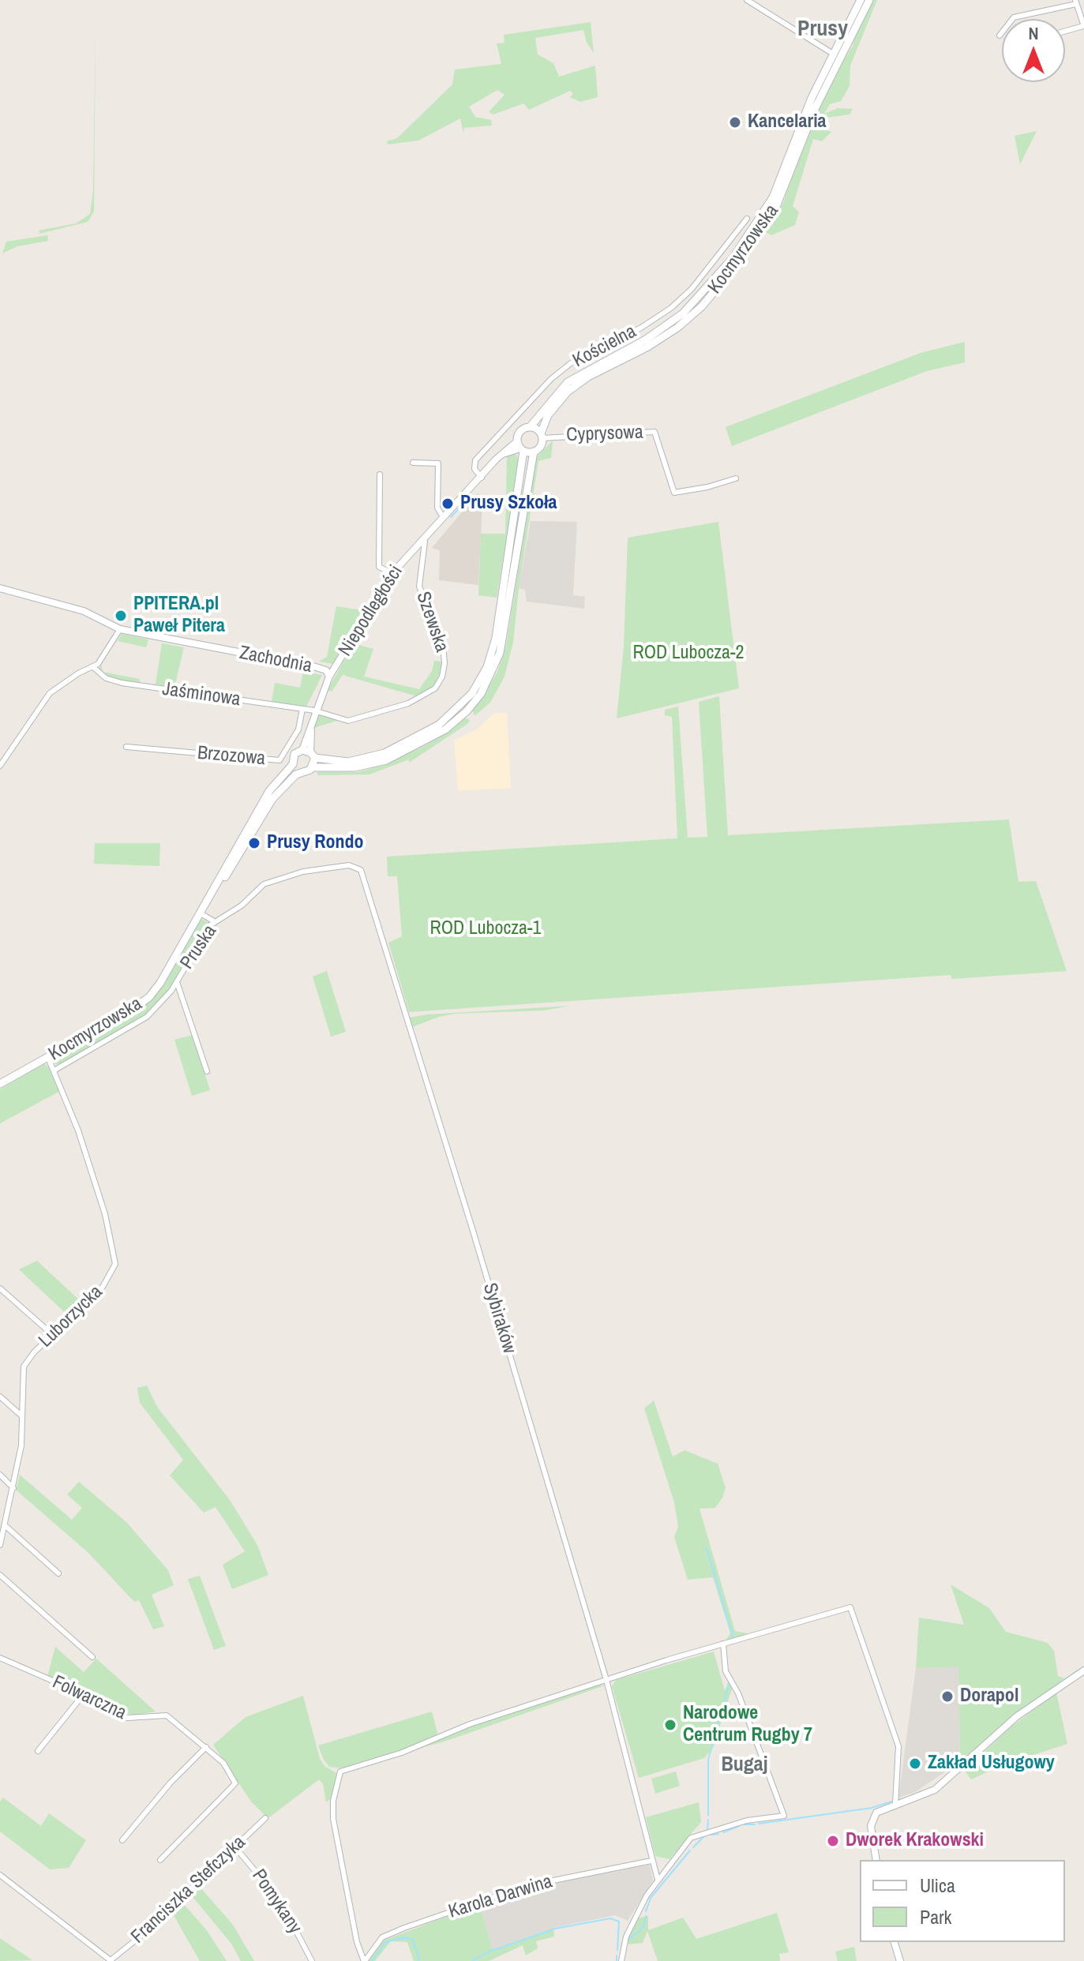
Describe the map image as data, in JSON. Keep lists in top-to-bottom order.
{
  "streets": {
    "main road": ["Kocmyrzowska"],
    "street": [
      "Kościelna",
      "Cyprysowa",
      "Niepodległości",
      "Szewska",
      "Zachodnia",
      "Jaśminowa",
      "Brzozowa",
      "Pruska",
      "Luborzycka",
      "Sybiraków",
      "Folwarczna",
      "Franciszka Stefczyka",
      "Karola Darwina",
      "Pomykany"
    ]
  },
  "crossings": [
    ["Kocmyrzowska", "Cyprysowa"],
    ["Kocmyrzowska", "Niepodległości"],
    ["Kocmyrzowska", "Luborzycka"],
    ["Kościelna", "Niepodległości"],
    ["Cyprysowa", "Niepodległości"],
    ["Niepodległości", "Szewska"],
    ["Niepodległości", "Zachodnia"],
    ["Niepodległości", "Jaśminowa"],
    ["Szewska", "Jaśminowa"],
    ["Jaśminowa", "Brzozowa"],
    ["Pruska", "Luborzycka"],
    ["Pruska", "Sybiraków"],
    ["Sybiraków", "Karola Darwina"],
    ["Franciszka Stefczyka", "Pomykany"]
  ],
  "districts": ["Prusy", "Bugaj"],
  "parks": ["ROD Lubocza-2", "ROD Lubocza-1"],
  "places": [
    "Kancelaria",
    "Prusy Szkoła",
    "PPITERA.pl Paweł Pitera",
    "Prusy Rondo",
    "Dorapol",
    "Narodowe Centrum Rugby 7",
    "Zakład Usługowy",
    "Dworek Krakowski"
  ],
  "legend": ["Ulica", "Park"],
  "north": "top"
}
